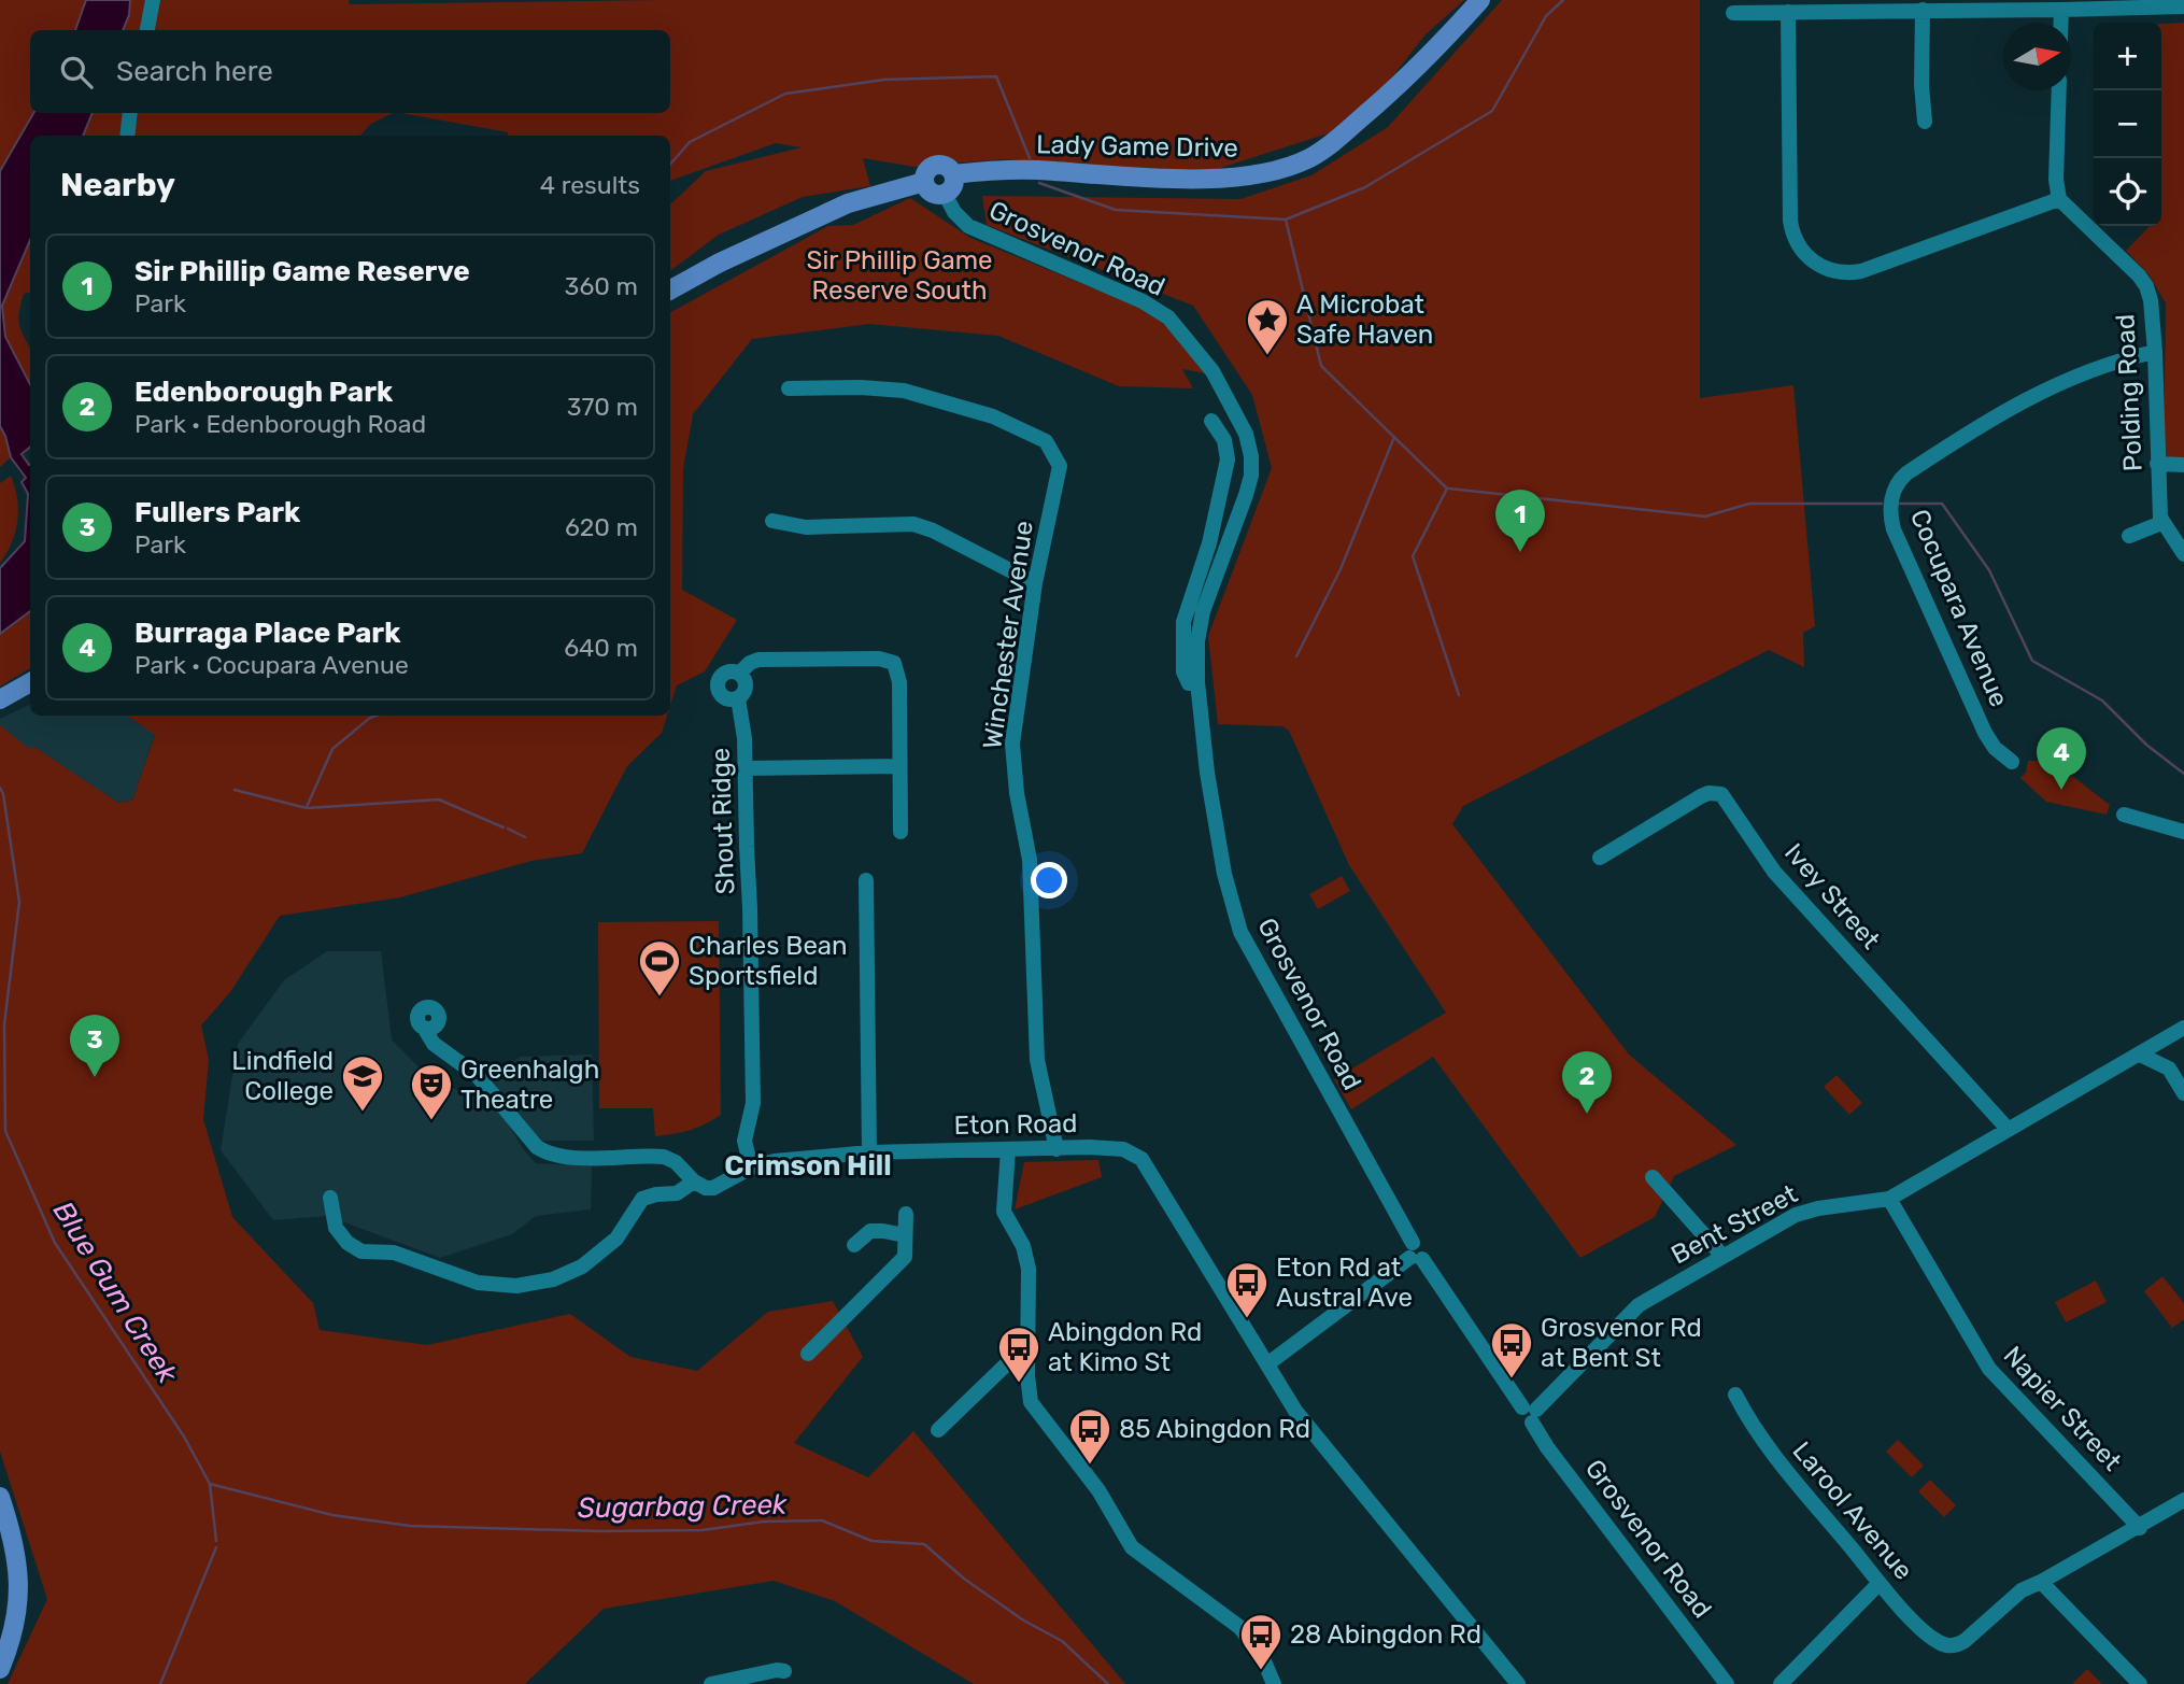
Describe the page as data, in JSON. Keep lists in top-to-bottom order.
{
  "streets": {
    "main road": ["Lady Game Drive"],
    "street": [
      "Grosvenor Road",
      "Polding Road",
      "Cocupara Avenue",
      "Winchester Avenue",
      "Shout Ridge",
      "Ivey Street",
      "Eton Road",
      "Bent Street",
      "Napier Street",
      "Larool Avenue"
    ]
  },
  "crossings": [
    ["Lady Game Drive", "Grosvenor Road"],
    ["Grosvenor Road", "Bent Street"],
    ["Polding Road", "Cocupara Avenue"],
    ["Winchester Avenue", "Eton Road"],
    ["Shout Ridge", "Eton Road"],
    ["Ivey Street", "Bent Street"],
    ["Bent Street", "Napier Street"]
  ],
  "districts": ["Crimson Hill"],
  "water": ["Blue Gum Creek", "Sugarbag Creek"],
  "parks": ["Sir Phillip Game Reserve South"],
  "places": {
    "place": ["A Microbat Safe Haven"],
    "sports": ["Charles Bean Sportsfield"],
    "school or university": ["Lindfield College"],
    "theatre": ["Greenhalgh Theatre"],
    "bus stop": [
      "Eton Rd at Austral Ave",
      "Grosvenor Rd at Bent St",
      "Abingdon Rd at Kimo St",
      "85 Abingdon Rd",
      "28 Abingdon Rd"
    ]
  },
  "north": "right",
  "page": {
    "map_buttons": ["+", "−"],
    "search": "Search here",
    "heading": ["Nearby", "4 results"],
    "list": [
      {
        "mark": "1",
        "name": "Sir Phillip Game Reserve",
        "note": "Park",
        "value": "360 m"
      },
      {
        "mark": "2",
        "name": "Edenborough Park",
        "note": "Park · Edenborough Road",
        "value": "370 m"
      },
      {
        "mark": "3",
        "name": "Fullers Park",
        "note": "Park",
        "value": "620 m"
      },
      {
        "mark": "4",
        "name": "Burraga Place Park",
        "note": "Park · Cocupara Avenue",
        "value": "640 m"
      }
    ],
    "pins": [
      "1",
      "4",
      "3",
      "2"
    ]
  }
}
